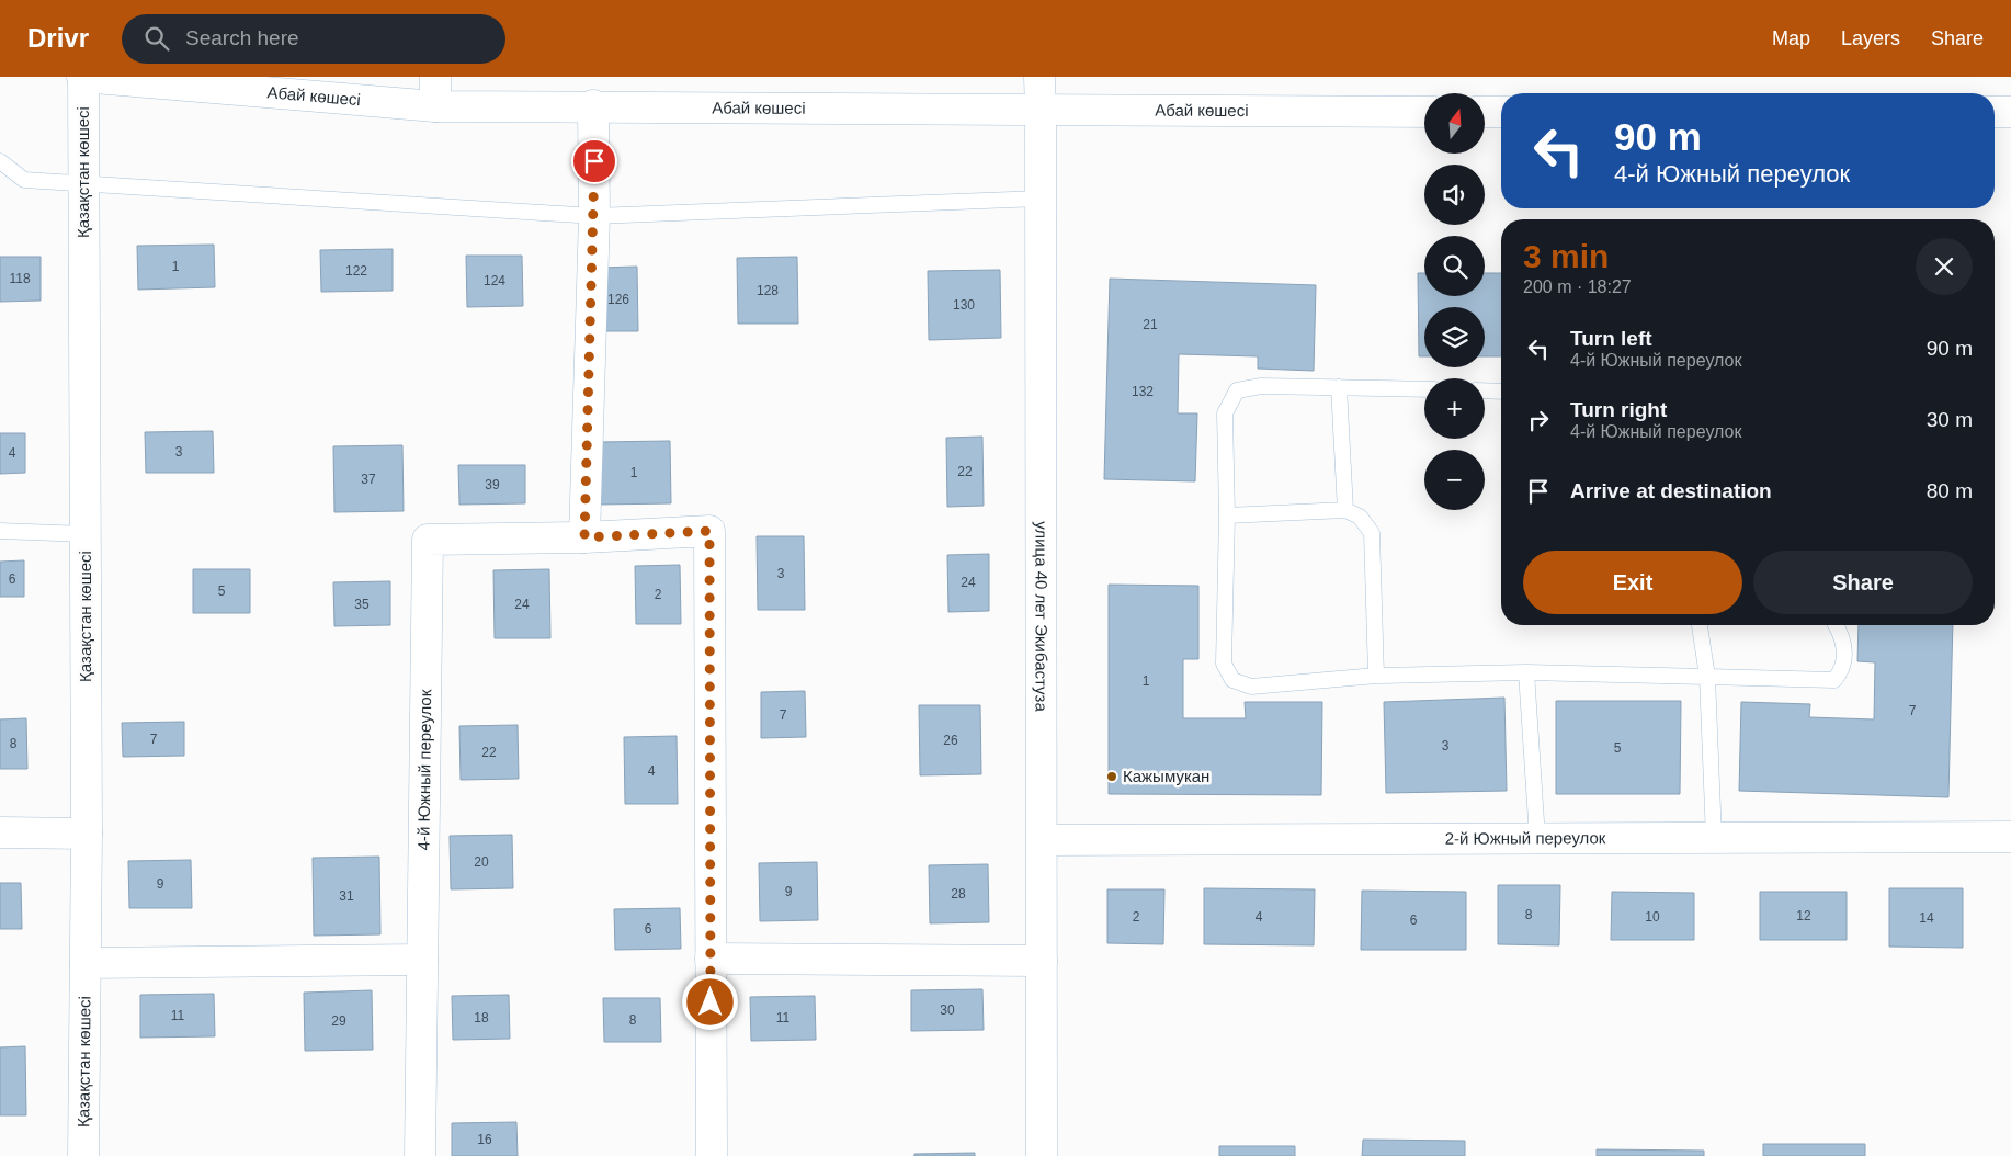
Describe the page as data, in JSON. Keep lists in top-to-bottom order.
{
  "streets": {
    "street": [
      "Абай көшесі",
      "Қазақстан көшесі",
      "улица 40 лет Экибастуза",
      "4-й Южный переулок",
      "2-й Южный переулок"
    ]
  },
  "crossings": [
    ["Абай көшесі", "Қазақстан көшесі"],
    ["Абай көшесі", "улица 40 лет Экибастуза"],
    ["улица 40 лет Экибастуза", "2-й Южный переулок"]
  ],
  "places": ["Кажымукан"],
  "house_numbers": [
    "1",
    "122",
    "118",
    "124",
    "128",
    "126",
    "130",
    "21",
    "132",
    "3",
    "4",
    "22",
    "1",
    "37",
    "39",
    "3",
    "6",
    "24",
    "5",
    "2",
    "35",
    "24",
    "1",
    "7",
    "7",
    "7",
    "26",
    "8",
    "3",
    "5",
    "22",
    "4",
    "20",
    "9",
    "9",
    "28",
    "31",
    "8",
    "12",
    "2",
    "4",
    "10",
    "14",
    "6",
    "6",
    "30",
    "11",
    "18",
    "11",
    "8",
    "29",
    "16"
  ],
  "north": "top",
  "page": {
    "header": "Drivr",
    "search": "Search here",
    "nav": ["Map", "Layers", "Share"],
    "map_buttons": ["+", "−"],
    "turn": ["90 m", "4-й Южный переулок"],
    "heading": ["3 min", "200 m · 18:27"],
    "list": [
      {
        "name": "Turn left",
        "note": "4-й Южный переулок",
        "value": "90 m"
      },
      {
        "name": "Turn right",
        "note": "4-й Южный переулок",
        "value": "30 m"
      },
      {
        "name": "Arrive at destination",
        "value": "80 m"
      }
    ],
    "buttons": ["Exit", "Share"]
  }
}
